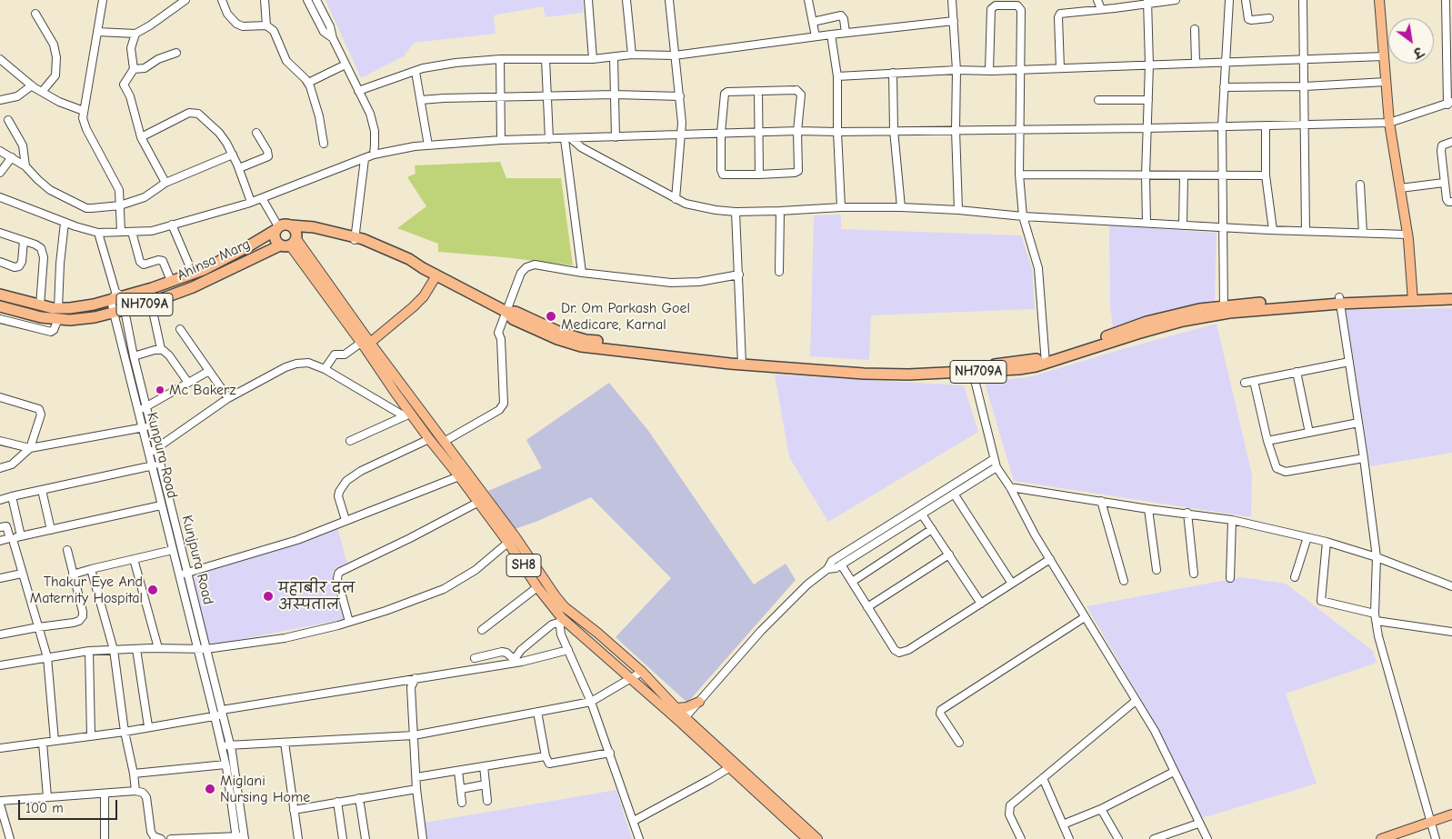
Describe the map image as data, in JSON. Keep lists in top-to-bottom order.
{
  "streets": {
    "highway": ["Ahinsa Marg", "NH709A"],
    "main road": ["SH8"],
    "street": ["Kunpura Road", "Kunjpura Road"]
  },
  "crossings": [
    ["Ahinsa Marg", "NH709A"],
    ["Ahinsa Marg", "Kunpura Road"],
    ["Ahinsa Marg", "Kunjpura Road"],
    ["Ahinsa Marg", "SH8"],
    ["NH709A", "SH8"],
    ["Kunpura Road", "Kunjpura Road"]
  ],
  "places": [
    "Dr. Om Parkash Goel Medicare, Karnal",
    "Mc Bakerz",
    "Thakur Eye And Maternity Hospital",
    "महाबीर दल अस्पताल",
    "Miglani Nursing Home"
  ],
  "scale_bar": "100 m",
  "north": "bottom right"
}
